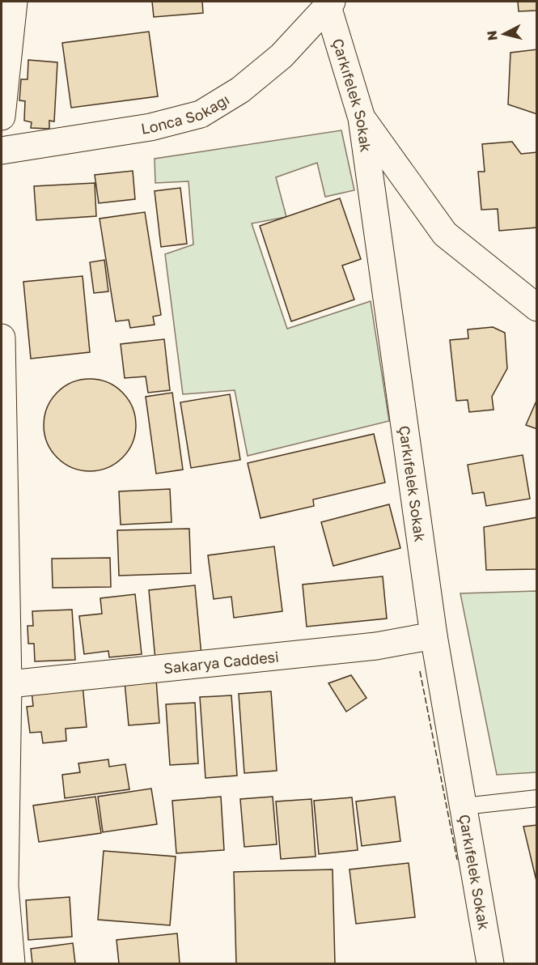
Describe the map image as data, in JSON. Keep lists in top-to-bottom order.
{
  "streets": {
    "street": ["Çarkıfelek Sokak", "Lonca Sokağı", "Sakarya Caddesi"]
  },
  "crossings": [
    ["Çarkıfelek Sokak", "Lonca Sokağı"],
    ["Çarkıfelek Sokak", "Sakarya Caddesi"]
  ],
  "north": "left"
}
